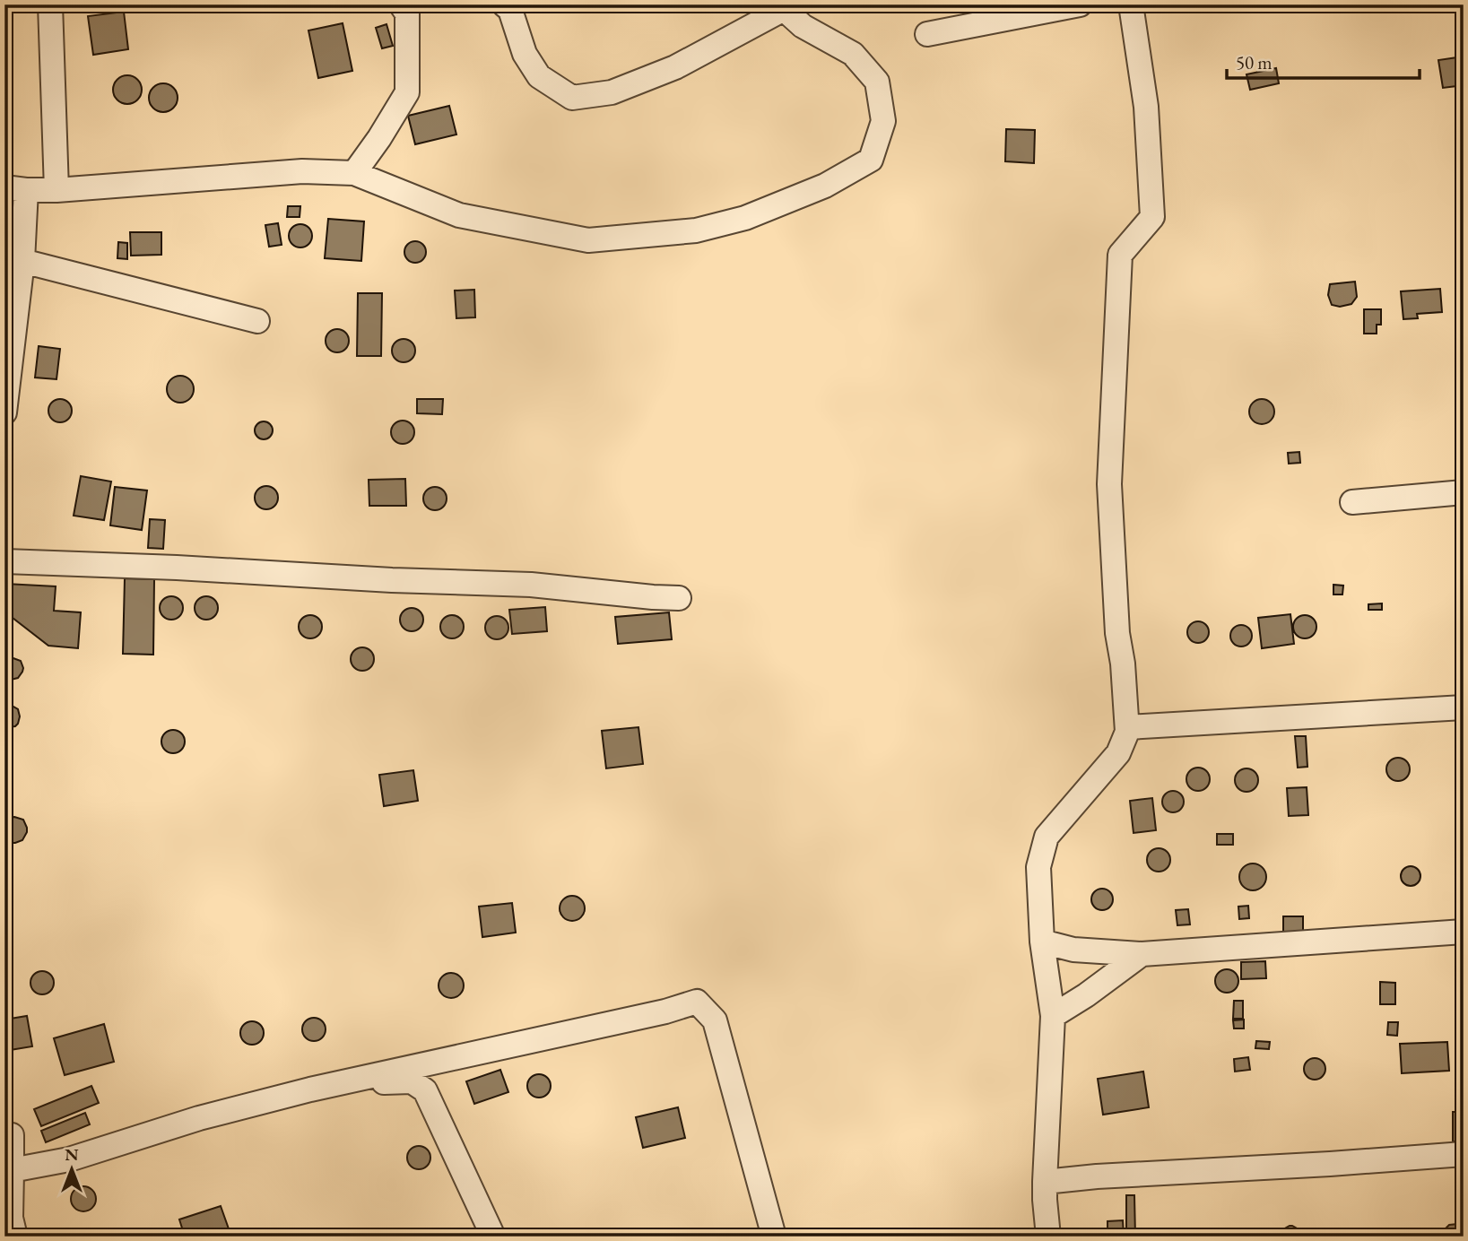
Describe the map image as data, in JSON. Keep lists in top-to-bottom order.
{
  "scale_bar": "50 m",
  "north": "top"
}
